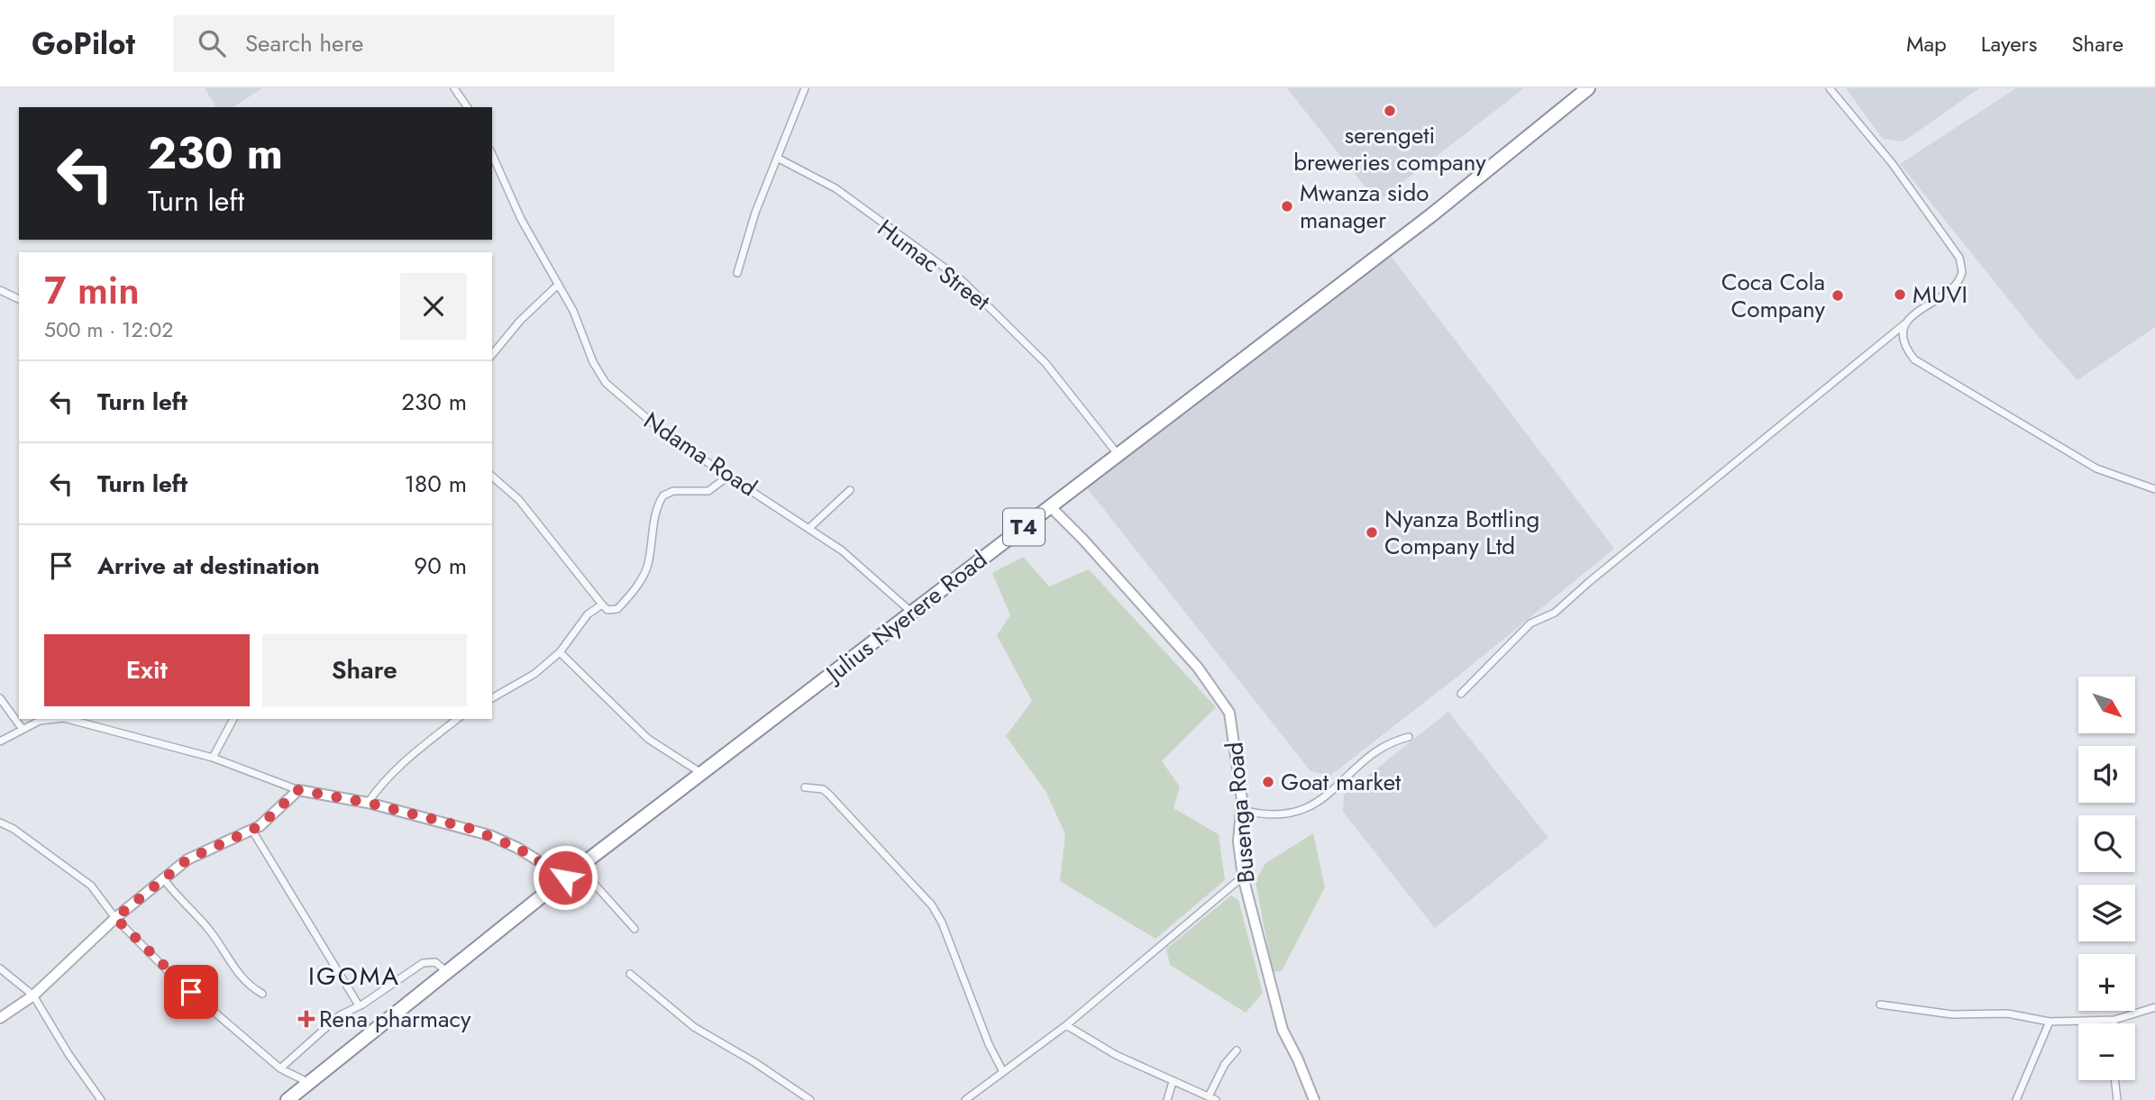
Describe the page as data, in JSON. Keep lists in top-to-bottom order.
{
  "streets": {
    "highway": ["T4", "Julius Nyerere Road"],
    "street": ["Humac Street", "Ndama Road", "Busenga Road"]
  },
  "crossings": [
    ["Humac Street", "Julius Nyerere Road"],
    ["Ndama Road", "Julius Nyerere Road"],
    ["Julius Nyerere Road", "Busenga Road"]
  ],
  "districts": ["IGOMA"],
  "places": {
    "other": [
      "serengeti breweries company",
      "Mwanza sido manager",
      "MUVI",
      "Coca Cola Company",
      "Nyanza Bottling Company Ltd",
      "Goat market"
    ],
    "health": ["Rena pharmacy"]
  },
  "north": "bottom right",
  "page": {
    "header": "GoPilot",
    "search": "Search here",
    "nav": ["Map", "Layers", "Share"],
    "turn": ["230 m", "Turn left"],
    "heading": ["7 min", "500 m · 12:02"],
    "list": [
      {
        "name": "Turn left",
        "value": "230 m"
      },
      {
        "name": "Turn left",
        "value": "180 m"
      },
      {
        "name": "Arrive at destination",
        "value": "90 m"
      }
    ],
    "buttons": ["Exit", "Share"],
    "map_buttons": ["+", "−"]
  }
}
